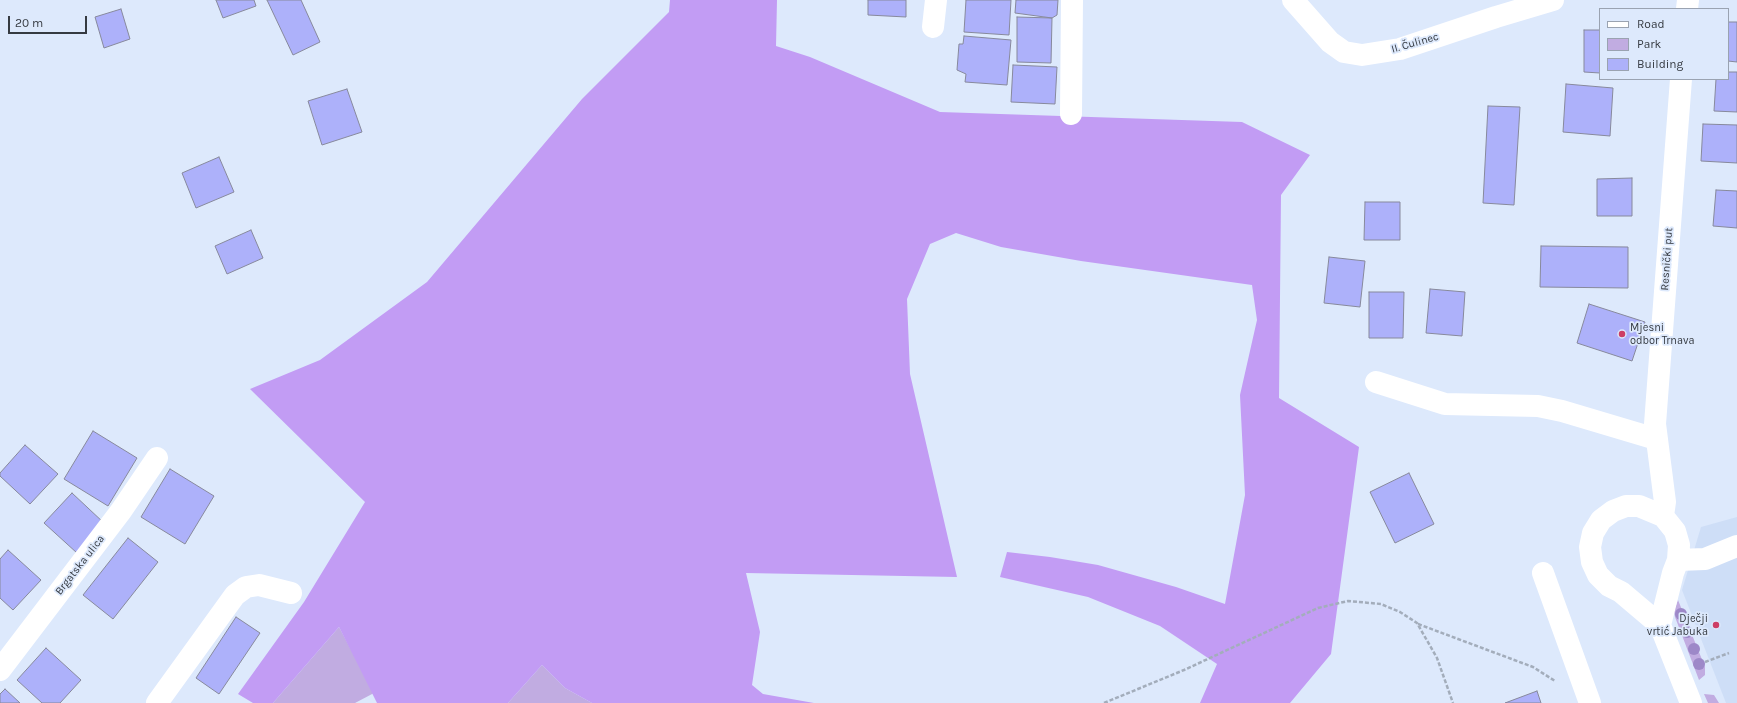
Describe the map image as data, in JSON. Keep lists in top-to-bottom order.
{
  "streets": {
    "street": ["II. Čulinec", "Resnički put", "Brgatska ulica"]
  },
  "places": ["Mjesni odbor Trnava", "Dječji vrtić Jabuka"],
  "legend": ["Road", "Park", "Building"],
  "scale_bar": "20 m"
}
